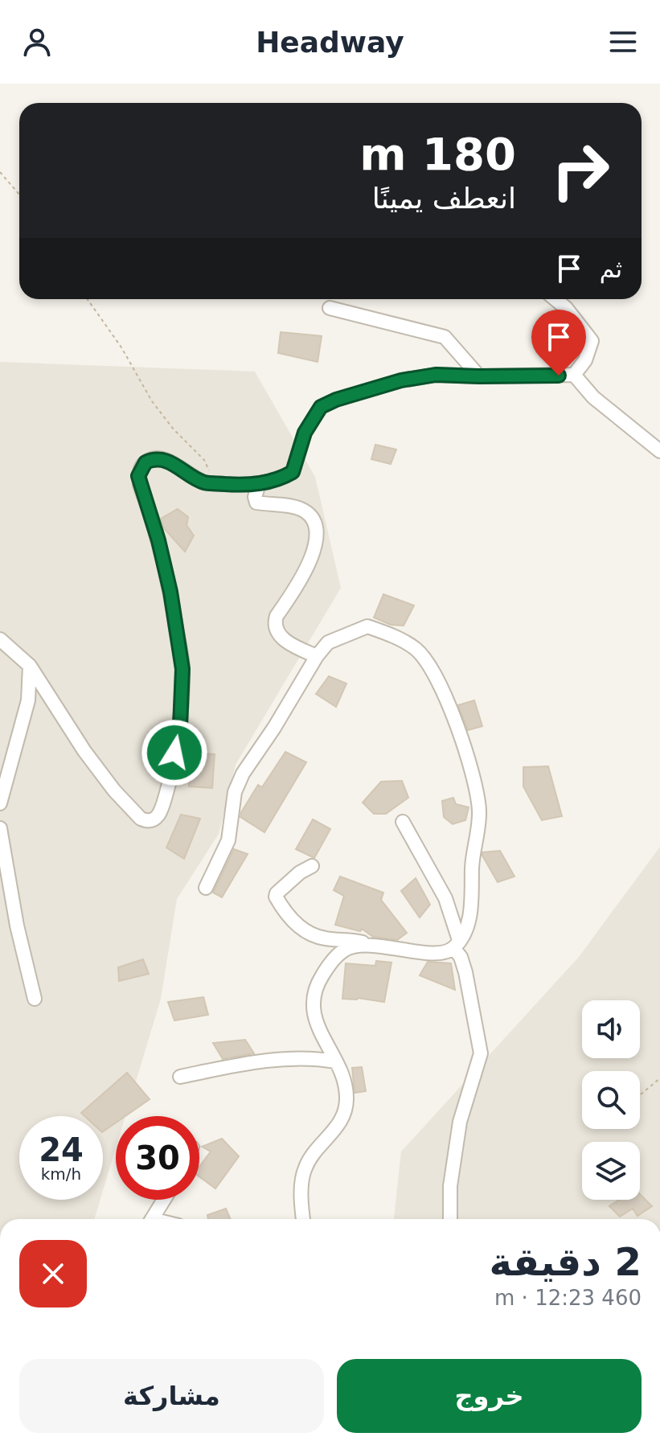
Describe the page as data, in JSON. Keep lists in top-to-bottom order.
{
  "page": {
    "header": "Headway",
    "turn": ["180 m", "انعطف يمينًا"],
    "then": "ثم",
    "speed": "24 km/h",
    "limit": "30",
    "heading": ["2 دقيقة", "460 m · 12:23"],
    "buttons": ["خروج", "مشاركة"]
  }
}
